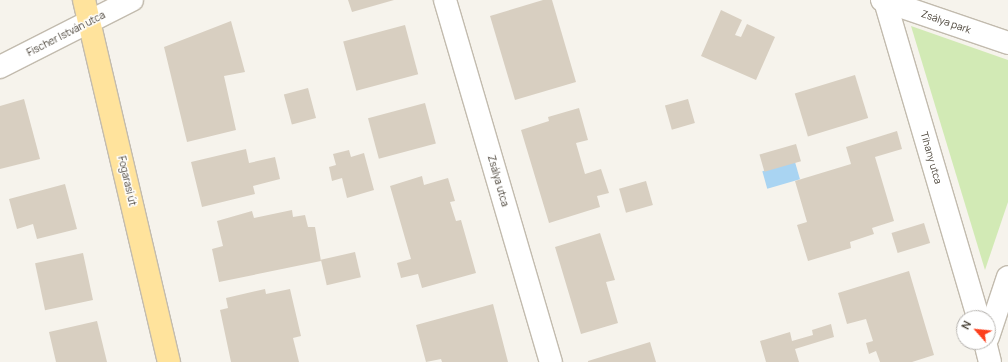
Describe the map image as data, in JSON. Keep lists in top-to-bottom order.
{
  "streets": {
    "main road": ["Fogarasi út"],
    "street": [
      "Zsálya park",
      "Fischer István utca",
      "Tihany utca",
      "Zsálya utca"
    ]
  },
  "crossings": [
    ["Zsálya park", "Tihany utca"],
    ["Fischer István utca", "Fogarasi út"]
  ],
  "north": "top left"
}
